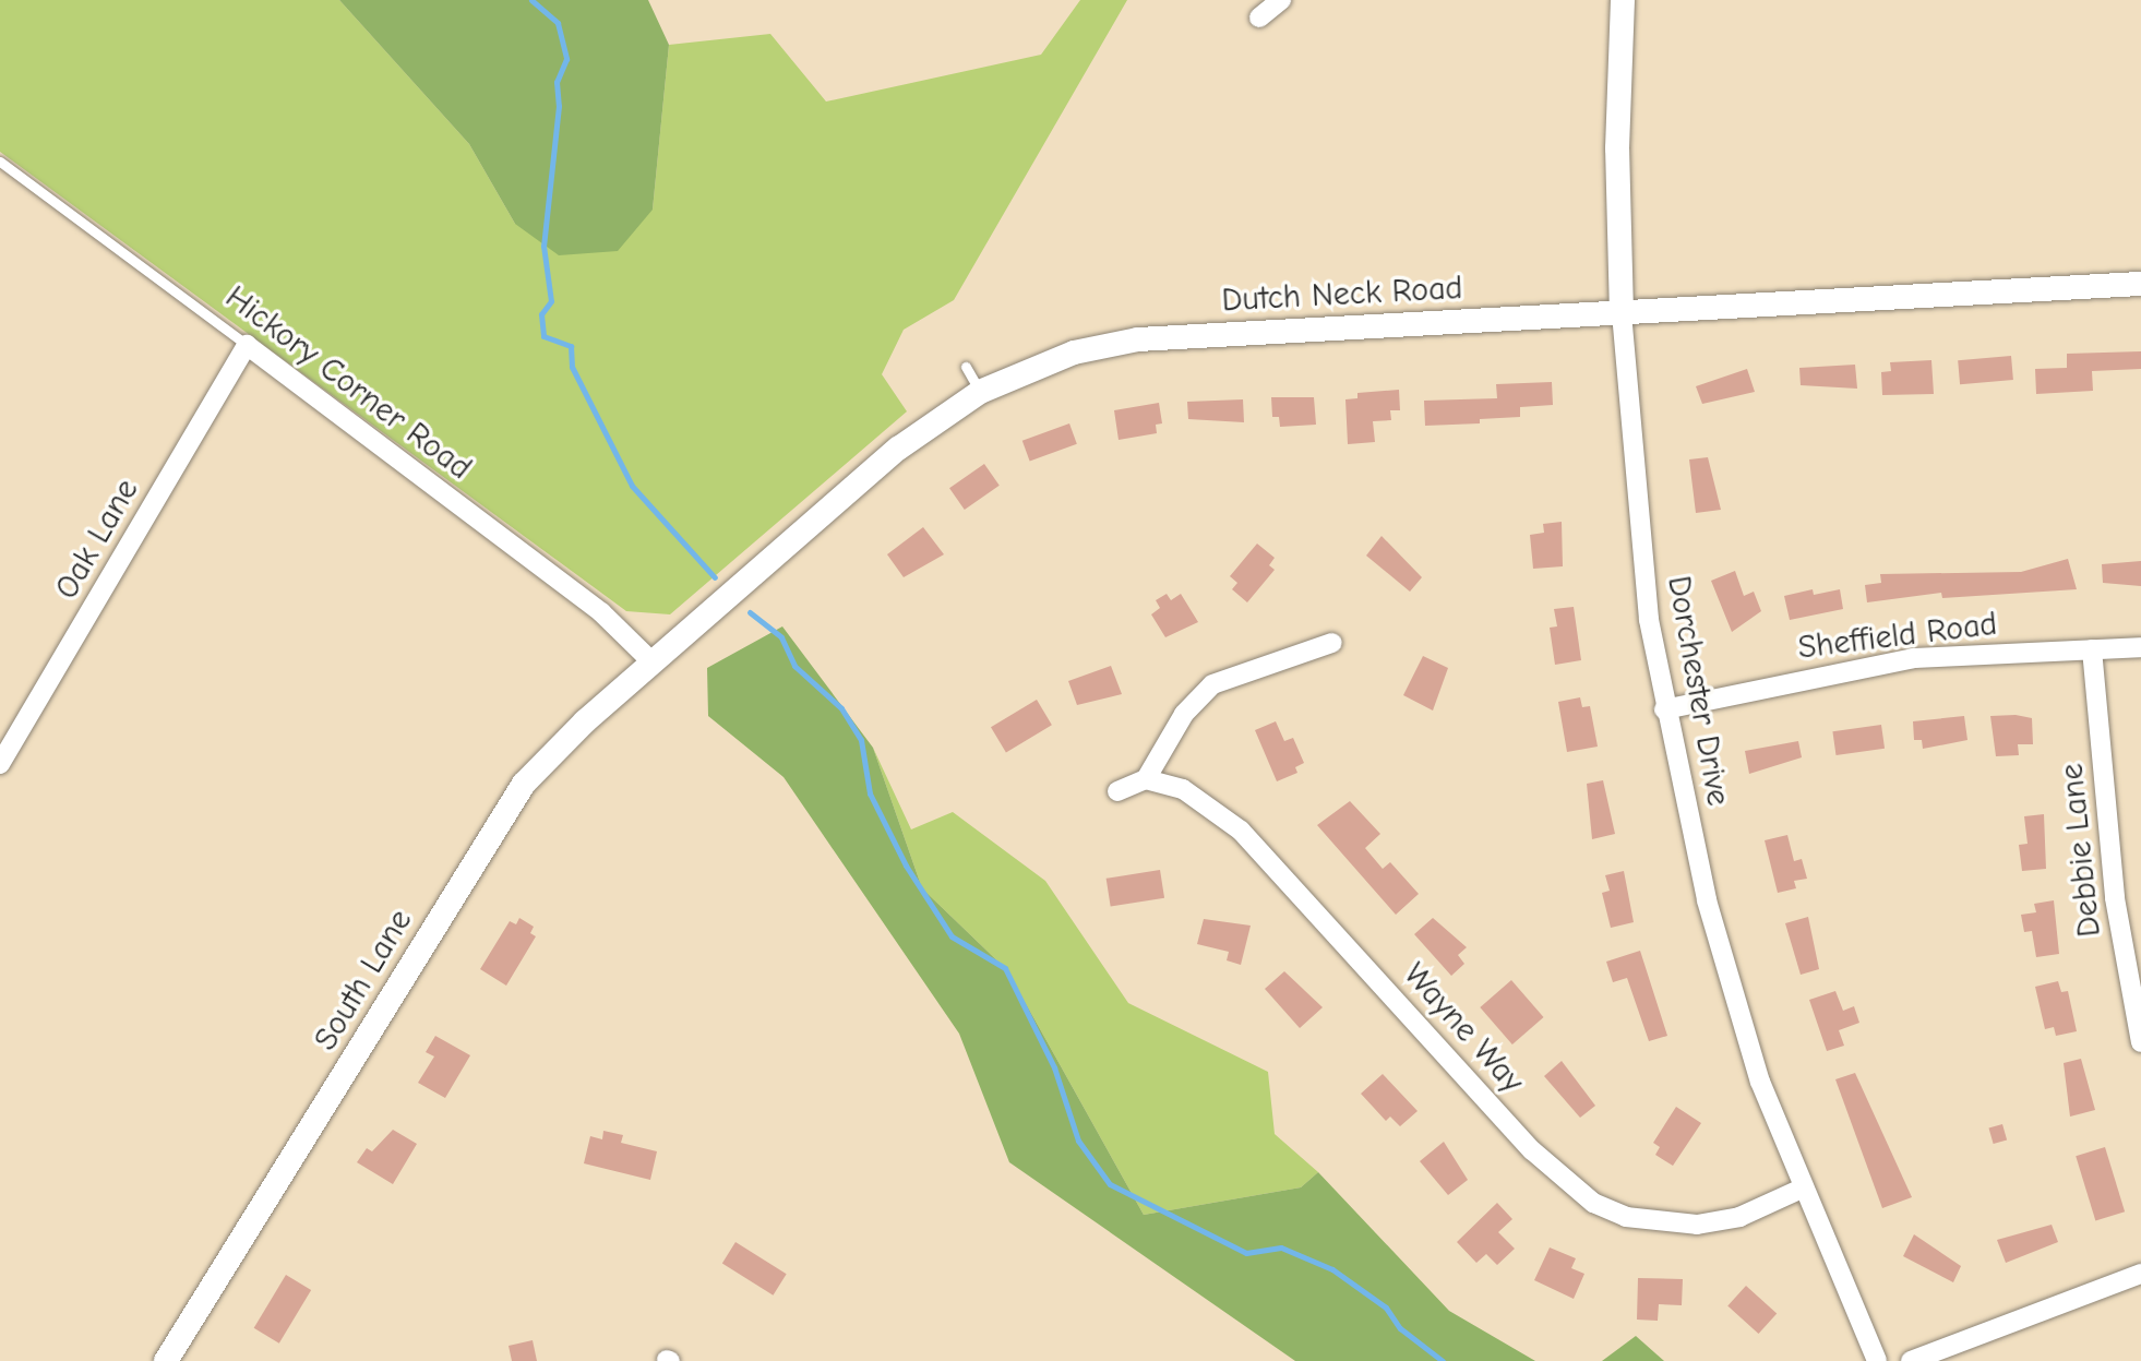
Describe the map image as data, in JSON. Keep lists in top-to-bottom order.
{
  "streets": {
    "street": [
      "Dutch Neck Road",
      "Hickory Corner Road",
      "Oak Lane",
      "Sheffield Road",
      "Dorchester Drive",
      "Debbie Lane",
      "South Lane",
      "Wayne Way"
    ]
  },
  "crossings": [
    ["Dutch Neck Road", "Hickory Corner Road"],
    ["Dutch Neck Road", "Dorchester Drive"],
    ["Dutch Neck Road", "South Lane"],
    ["Hickory Corner Road", "Oak Lane"],
    ["Hickory Corner Road", "South Lane"],
    ["Sheffield Road", "Dorchester Drive"],
    ["Sheffield Road", "Debbie Lane"],
    ["Dorchester Drive", "Wayne Way"]
  ]
}
